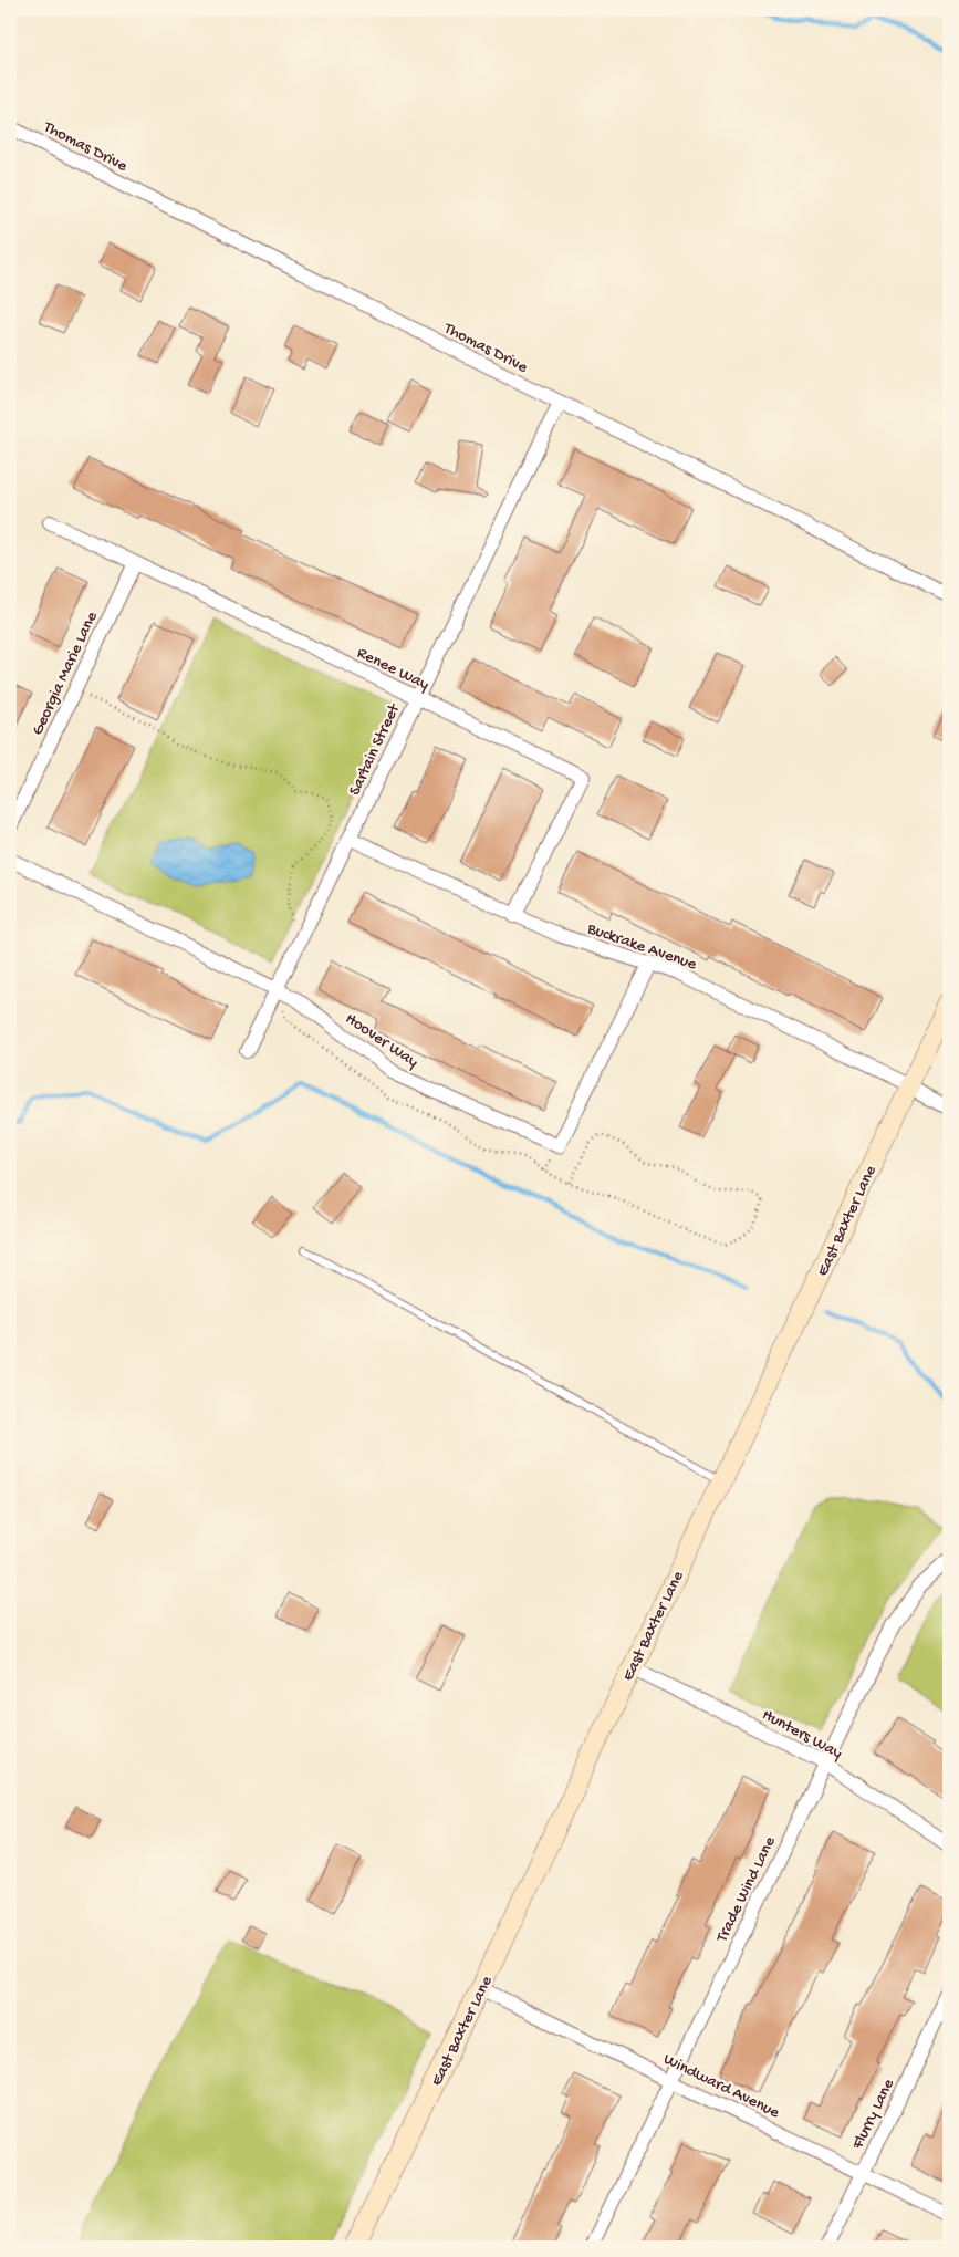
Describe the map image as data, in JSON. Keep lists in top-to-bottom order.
{
  "streets": {
    "main road": ["East Baxter Lane"],
    "street": [
      "Thomas Drive",
      "Renee Way",
      "Georgia Marie Lane",
      "Sartain Street",
      "Buckrake Avenue",
      "Hoover Way",
      "Hunters Way",
      "Trade Wind Lane",
      "Windward Avenue",
      "Flurry Lane"
    ]
  },
  "crossings": [
    ["Thomas Drive", "Sartain Street"],
    ["Renee Way", "Georgia Marie Lane"],
    ["Renee Way", "Sartain Street"],
    ["Renee Way", "Buckrake Avenue"],
    ["Sartain Street", "Buckrake Avenue"],
    ["Sartain Street", "Hoover Way"],
    ["Buckrake Avenue", "Hoover Way"],
    ["Buckrake Avenue", "East Baxter Lane"],
    ["East Baxter Lane", "Hunters Way"],
    ["East Baxter Lane", "Windward Avenue"],
    ["Hunters Way", "Trade Wind Lane"],
    ["Trade Wind Lane", "Windward Avenue"],
    ["Windward Avenue", "Flurry Lane"]
  ]
}
